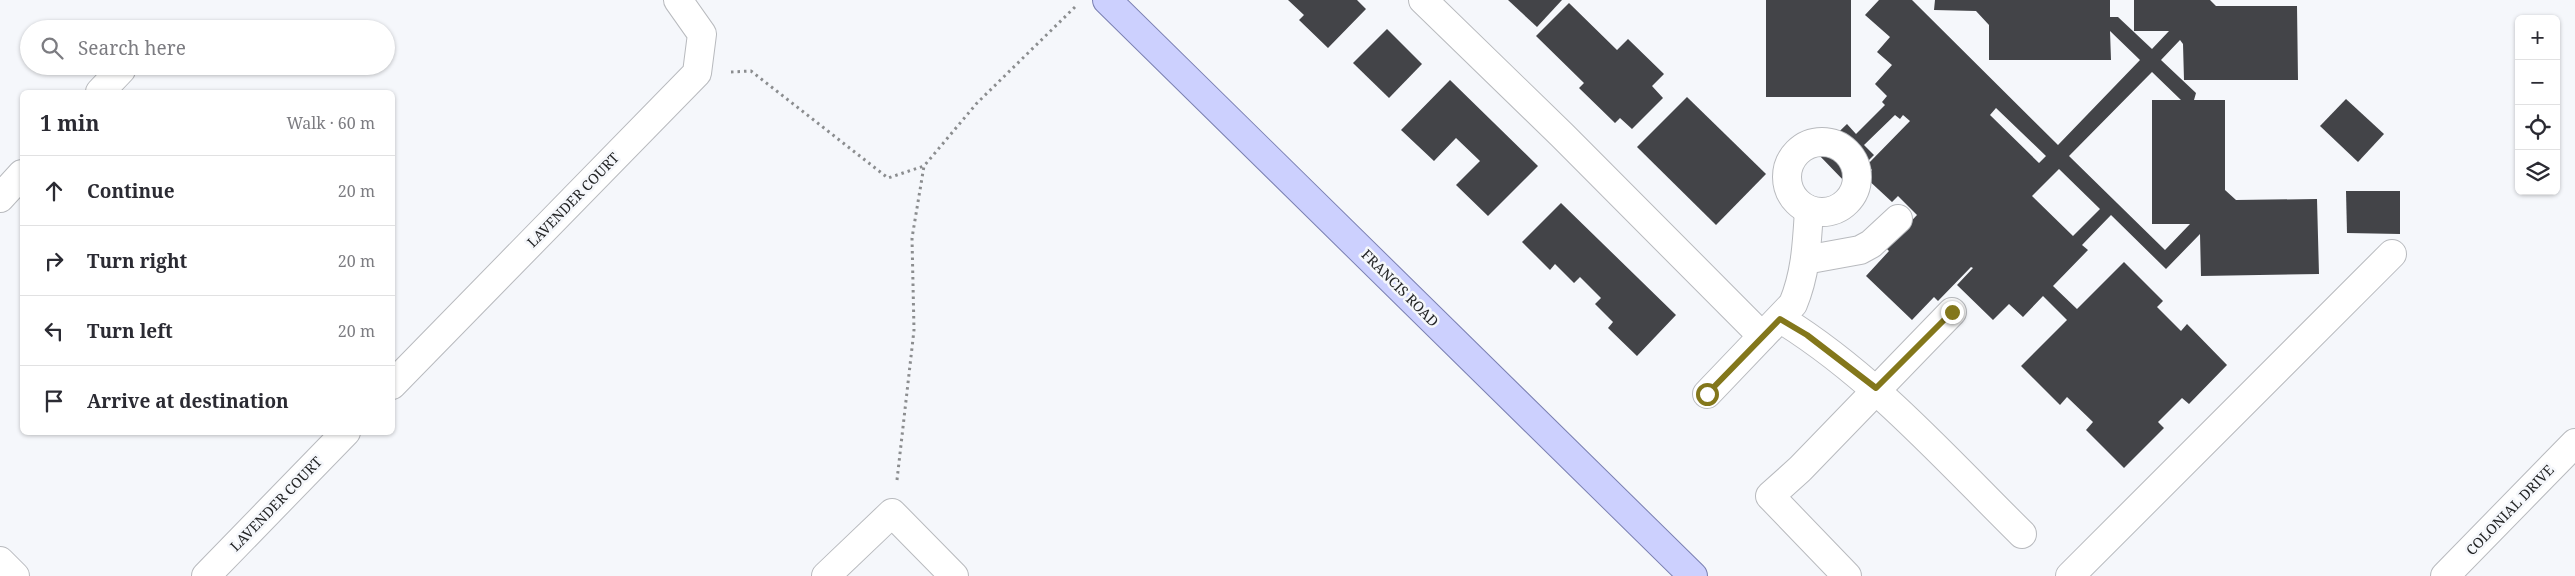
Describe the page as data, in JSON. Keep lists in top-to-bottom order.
{
  "streets": {
    "main road": ["FRANCIS ROAD"],
    "street": ["LAVENDER COURT", "COLONIAL DRIVE"]
  },
  "page": {
    "map_buttons": ["+", "−"],
    "search": "Search here",
    "heading": ["1 min", "Walk · 60 m"],
    "list": [
      ["Continue", "20 m"],
      ["Turn right", "20 m"],
      ["Turn left", "20 m"],
      "Arrive at destination"
    ]
  }
}
